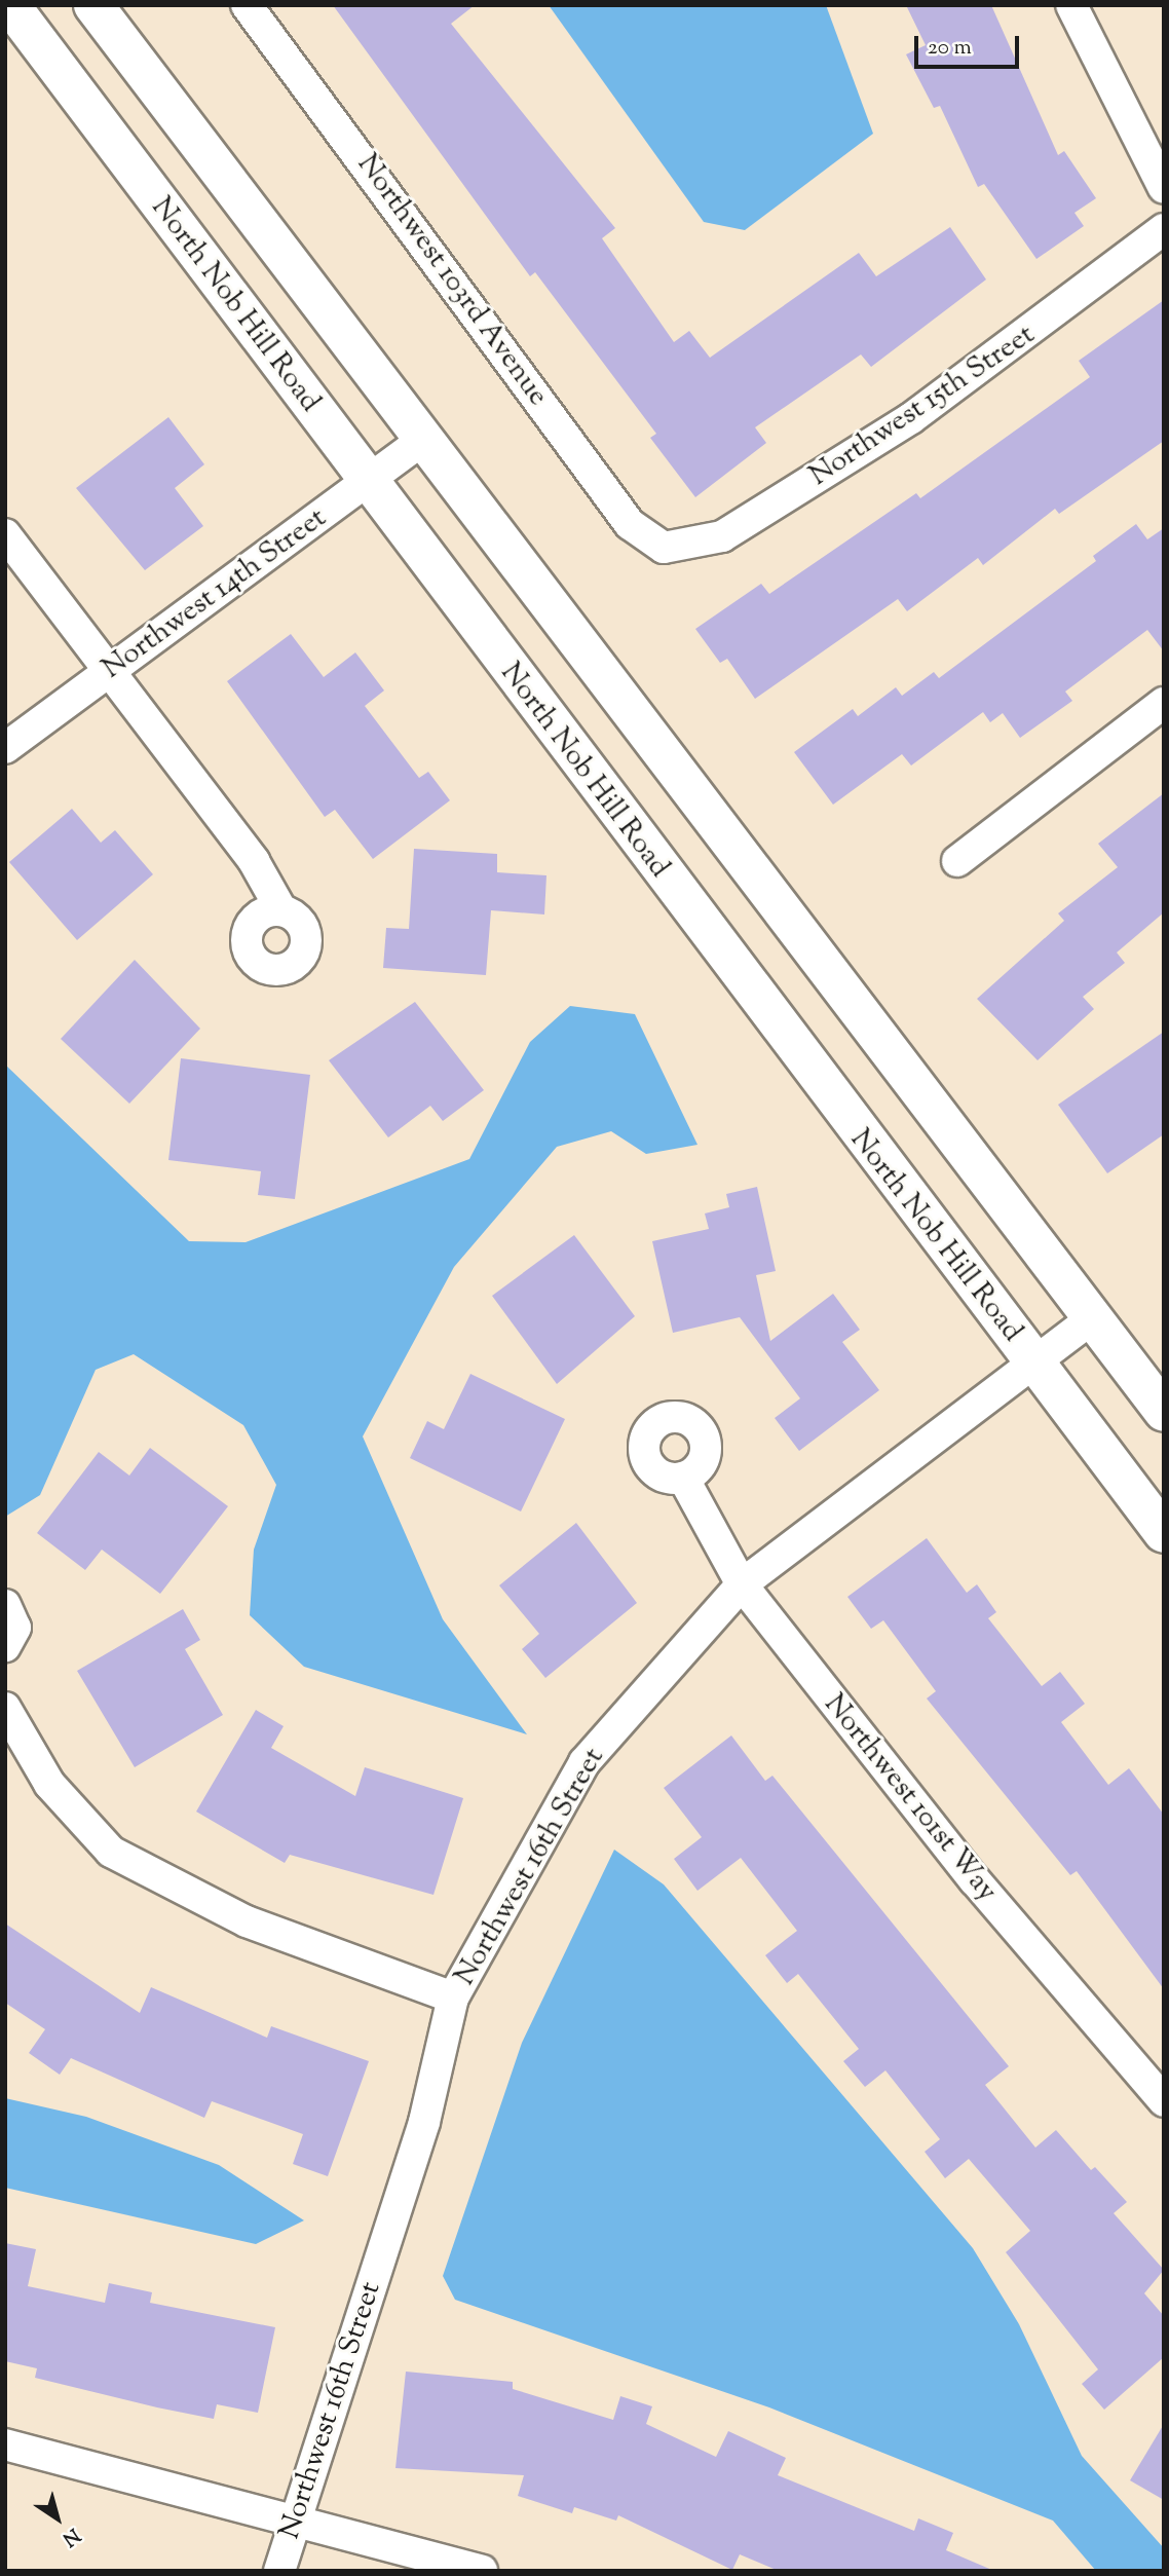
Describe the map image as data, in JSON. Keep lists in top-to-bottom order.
{
  "streets": {
    "main road": ["North Nob Hill Road"],
    "street": [
      "Northwest 103rd Avenue",
      "Northwest 15th Street",
      "Northwest 14th Street",
      "Northwest 101st Way",
      "Northwest 16th Street"
    ]
  },
  "crossings": [
    ["Northwest 103rd Avenue", "Northwest 15th Street"],
    ["North Nob Hill Road", "Northwest 14th Street"],
    ["North Nob Hill Road", "Northwest 16th Street"],
    ["Northwest 101st Way", "Northwest 16th Street"]
  ],
  "scale_bar": "20 m",
  "north": "bottom right"
}
